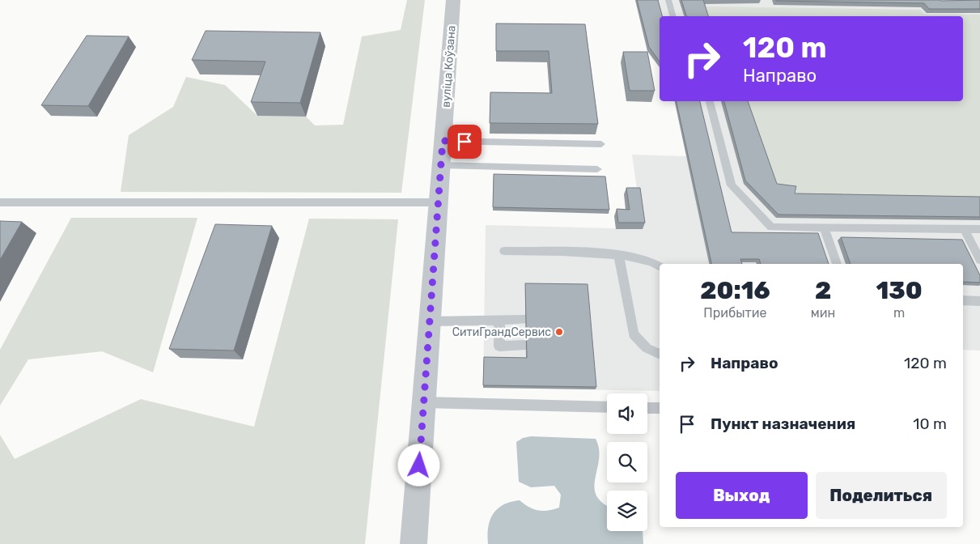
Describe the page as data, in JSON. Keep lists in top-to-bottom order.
{
  "streets": {
    "street": ["вуліца Коўзана"]
  },
  "places": ["СитиГрандСервис"],
  "page": {
    "turn": ["120 m", "Направо"],
    "eta": [
      "20:16",
      "Прибытие",
      "2",
      "мин",
      "130",
      "m"
    ],
    "list": [
      {
        "name": "Направо",
        "value": "120 m"
      },
      {
        "name": "Пункт назначения",
        "value": "10 m"
      }
    ],
    "buttons": ["Выход", "Поделиться"]
  }
}
